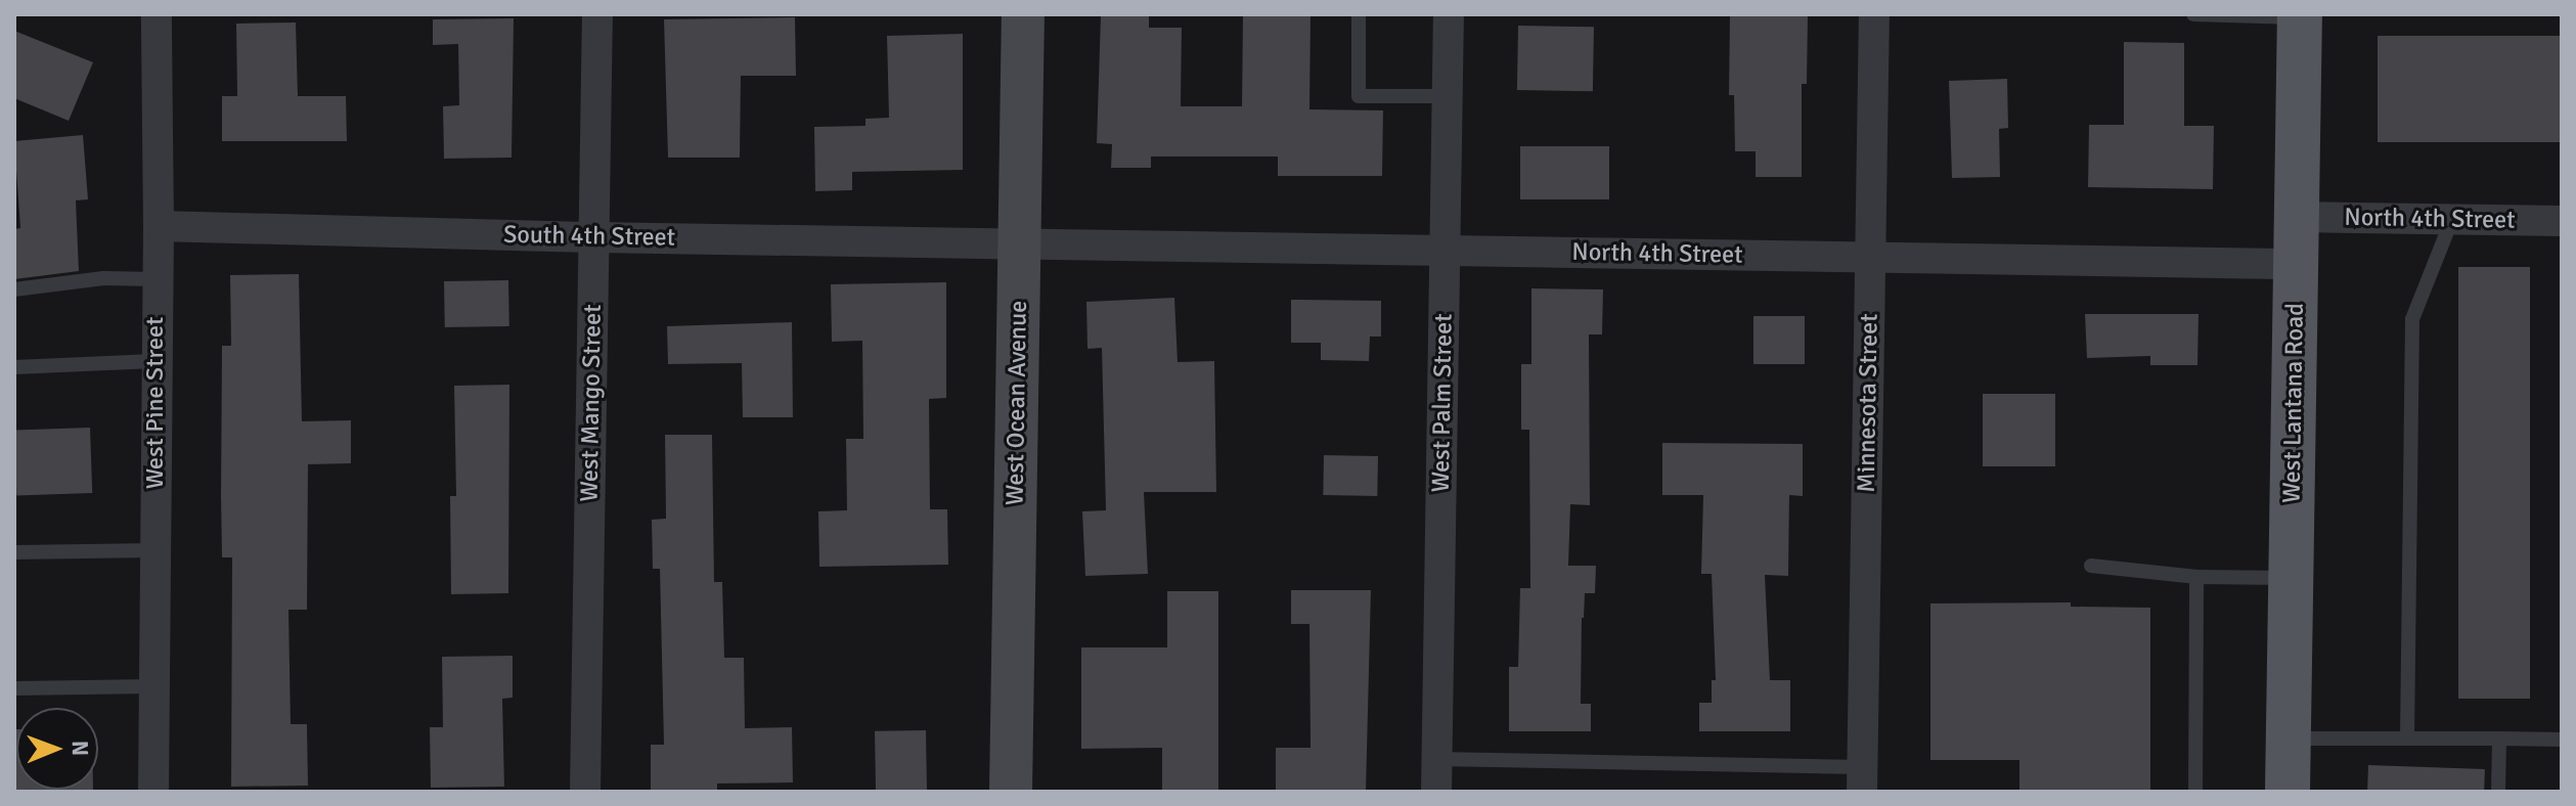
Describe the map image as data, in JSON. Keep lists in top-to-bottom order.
{
  "streets": {
    "main road": ["West Lantana Road"],
    "street": [
      "North 4th Street",
      "South 4th Street",
      "West Pine Street",
      "West Mango Street",
      "West Ocean Avenue",
      "West Palm Street",
      "Minnesota Street"
    ]
  },
  "crossings": [
    ["North 4th Street", "South 4th Street"],
    ["North 4th Street", "West Ocean Avenue"],
    ["North 4th Street", "West Palm Street"],
    ["North 4th Street", "Minnesota Street"],
    ["North 4th Street", "West Lantana Road"],
    ["South 4th Street", "West Pine Street"],
    ["South 4th Street", "West Mango Street"],
    ["South 4th Street", "West Ocean Avenue"]
  ],
  "north": "right"
}
